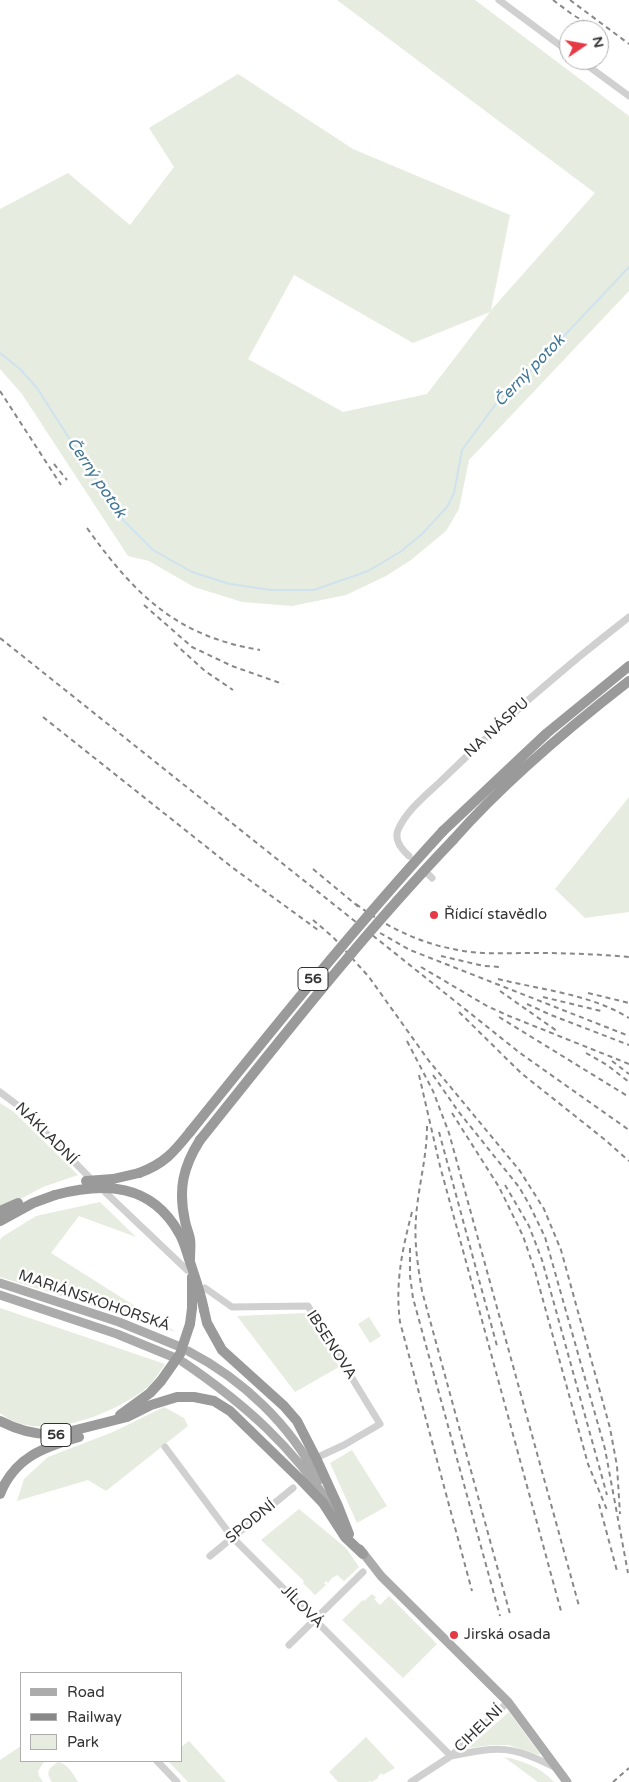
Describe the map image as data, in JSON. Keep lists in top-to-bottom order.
{
  "streets": {
    "highway": ["56"],
    "main road": ["MARIÁNSKOHORSKÁ"],
    "street": [
      "NA NÁSPU",
      "NÁKLADNÍ",
      "IBSENOVA",
      "SPODNÍ",
      "JÍLOVÁ",
      "CIHELNÍ"
    ]
  },
  "crossings": [
    ["SPODNÍ", "JÍLOVÁ"],
    ["JÍLOVÁ", "CIHELNÍ"]
  ],
  "water": ["Černý potok"],
  "places": ["Řídicí stavědlo", "Jirská osada"],
  "legend": ["Road", "Railway", "Park"],
  "north": "right"
}
